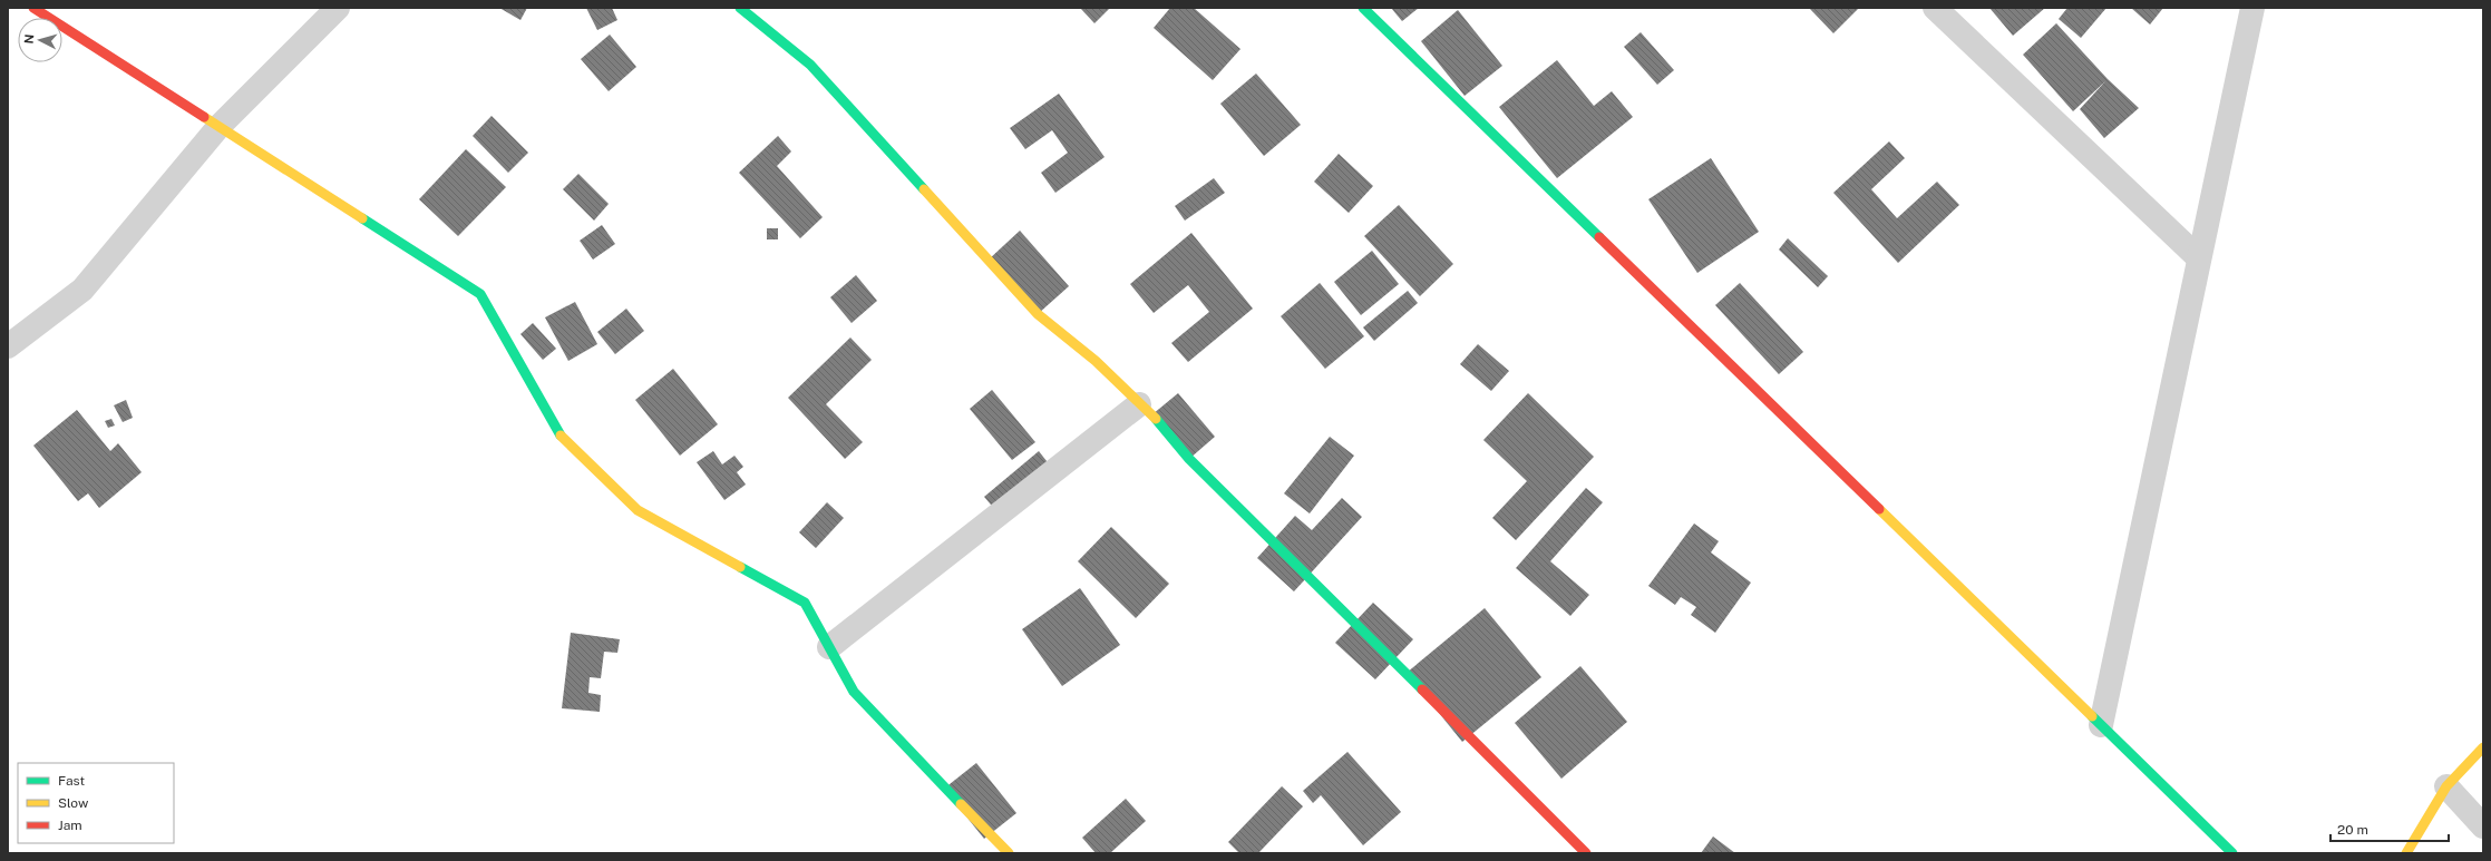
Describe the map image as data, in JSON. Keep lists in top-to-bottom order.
{
  "legend": ["Fast", "Slow", "Jam"],
  "scale_bar": "20 m",
  "north": "left"
}
